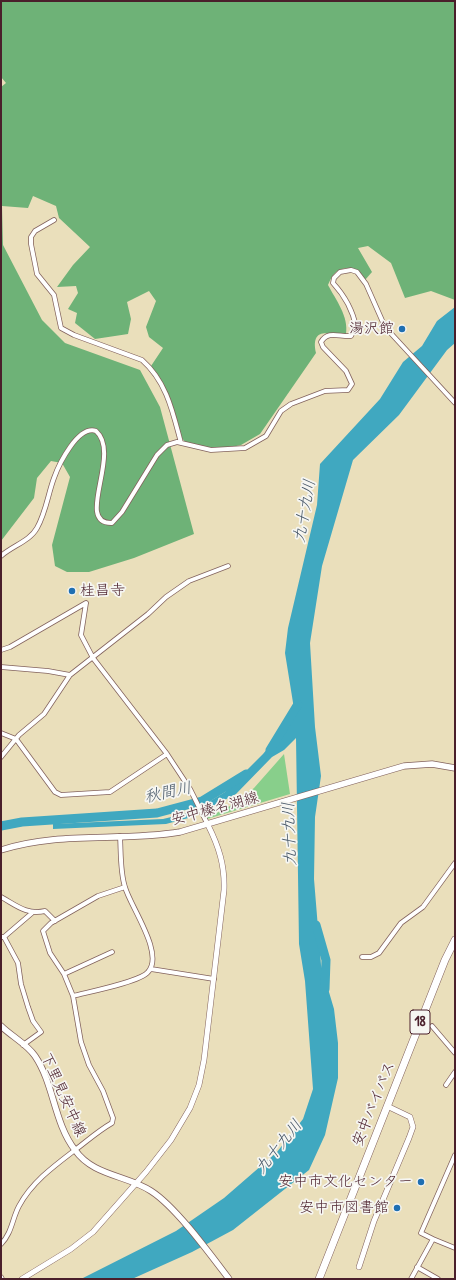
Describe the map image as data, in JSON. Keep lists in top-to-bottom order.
{
  "streets": {
    "highway": ["18", "安中バイパス"],
    "main road": ["安中榛名湖線", "下里見安中線"]
  },
  "water": ["九十九川", "秋間川"],
  "places": [
    "湯沢館",
    "桂昌寺",
    "安中市文化センター",
    "安中市図書館"
  ]
}
